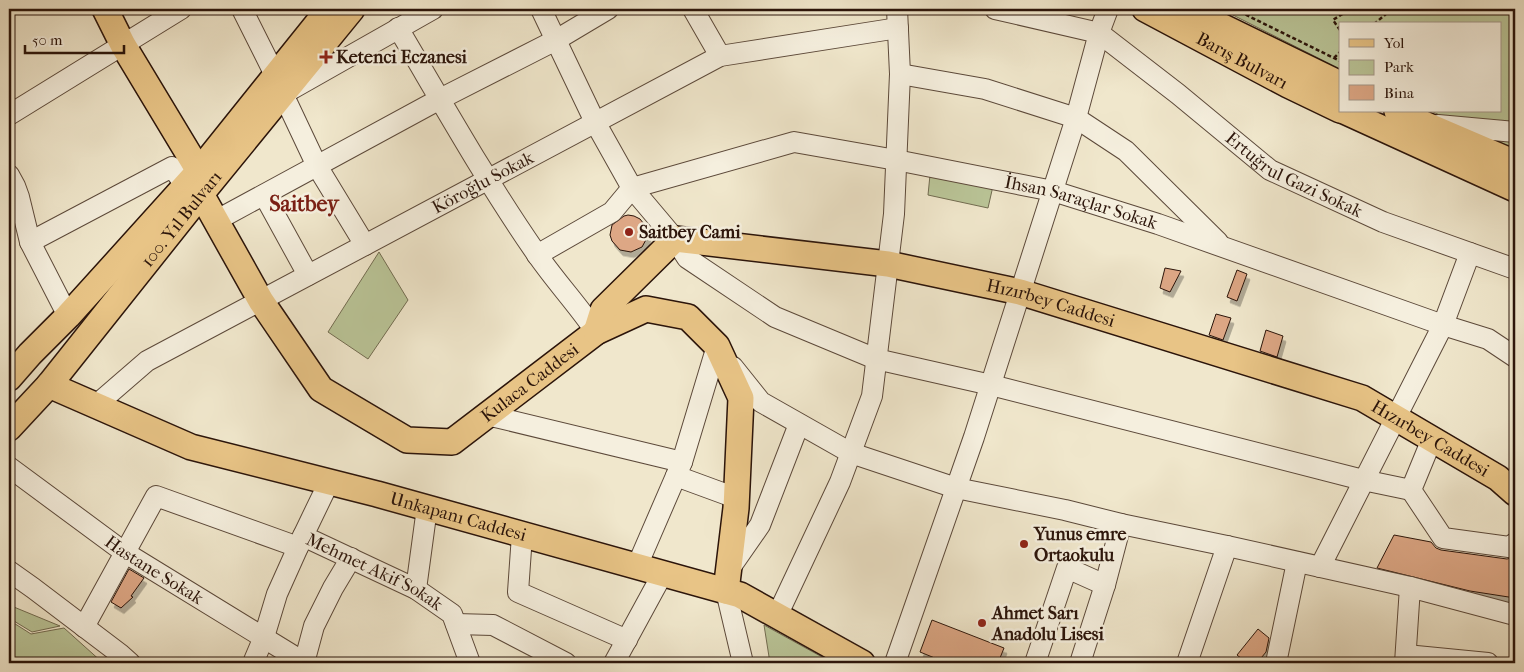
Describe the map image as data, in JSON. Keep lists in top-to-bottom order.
{
  "streets": {
    "main road": [
      "Barış Bulvarı",
      "100. Yıl Bulvarı",
      "Hızırbey Caddesi",
      "Kulaca Caddesi",
      "Unkapanı Caddesi"
    ],
    "street": [
      "Ertuğrul Gazi Sokak",
      "Köroğlu Sokak",
      "İhsan Saraçlar Sokak",
      "Hastane Sokak",
      "Mehmet Akif Sokak"
    ]
  },
  "crossings": [
    ["Köroğlu Sokak", "Kulaca Caddesi"],
    ["Köroğlu Sokak", "Unkapanı Caddesi"],
    ["100. Yıl Bulvarı", "Kulaca Caddesi"],
    ["100. Yıl Bulvarı", "Unkapanı Caddesi"],
    ["Kulaca Caddesi", "Unkapanı Caddesi"],
    ["Unkapanı Caddesi", "Mehmet Akif Sokak"]
  ],
  "districts": ["Saitbey"],
  "places": {
    "health": ["Ketenci Eczanesi"],
    "other": ["Saitbey Cami", "Yunus emre Ortaokulu", "Ahmet Sarı Anadolu Lisesi"]
  },
  "legend": ["Yol", "Park", "Bina"],
  "scale_bar": "50 m"
}
